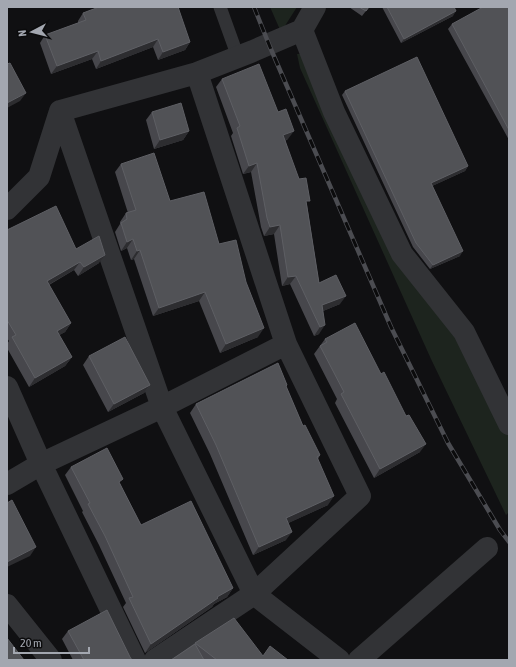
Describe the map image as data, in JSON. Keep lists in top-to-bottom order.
{
  "scale_bar": "20 m",
  "north": "left"
}
